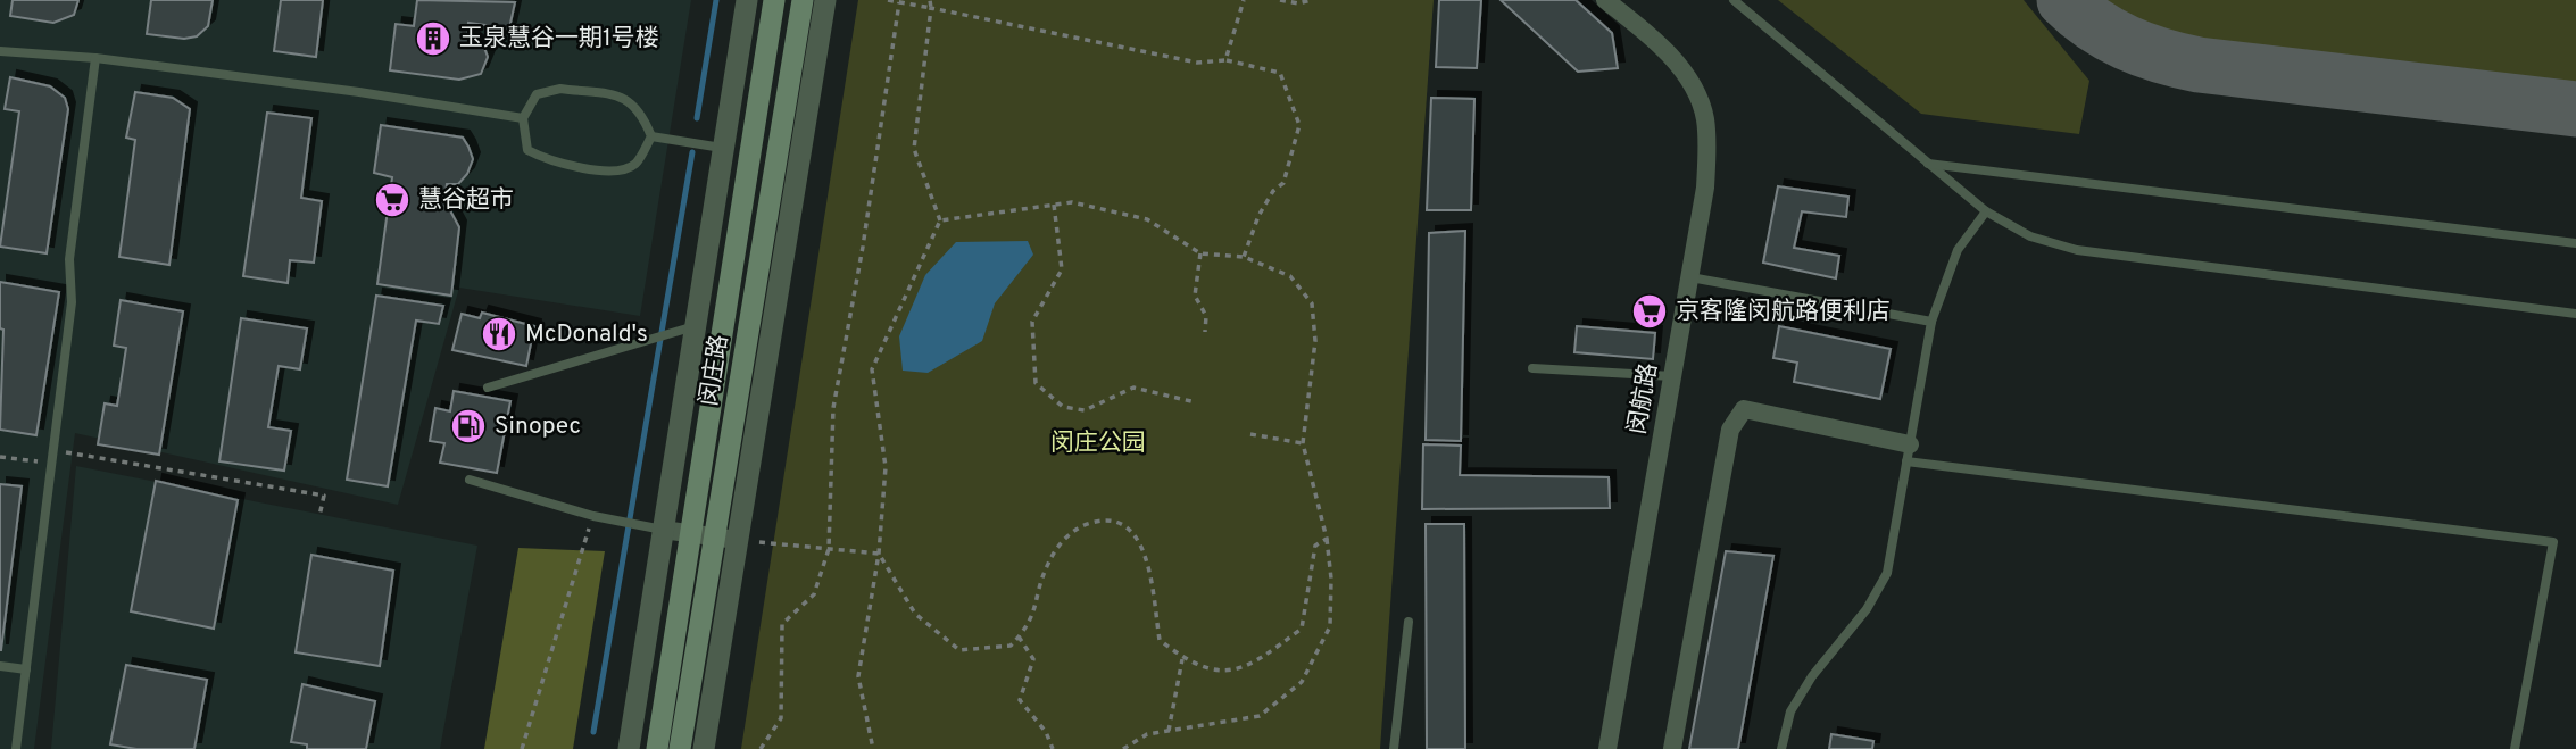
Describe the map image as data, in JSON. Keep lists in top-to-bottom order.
{
  "streets": {
    "main road": ["闵庄路"],
    "street": ["闵航路"]
  },
  "parks": ["闵庄公园"],
  "places": {
    "building": ["玉泉慧谷一期1号楼"],
    "supermarket": ["慧谷超市", "京客隆闵航路便利店"],
    "restaurant": ["McDonald's"],
    "fuel station": ["Sinopec"]
  }
}
